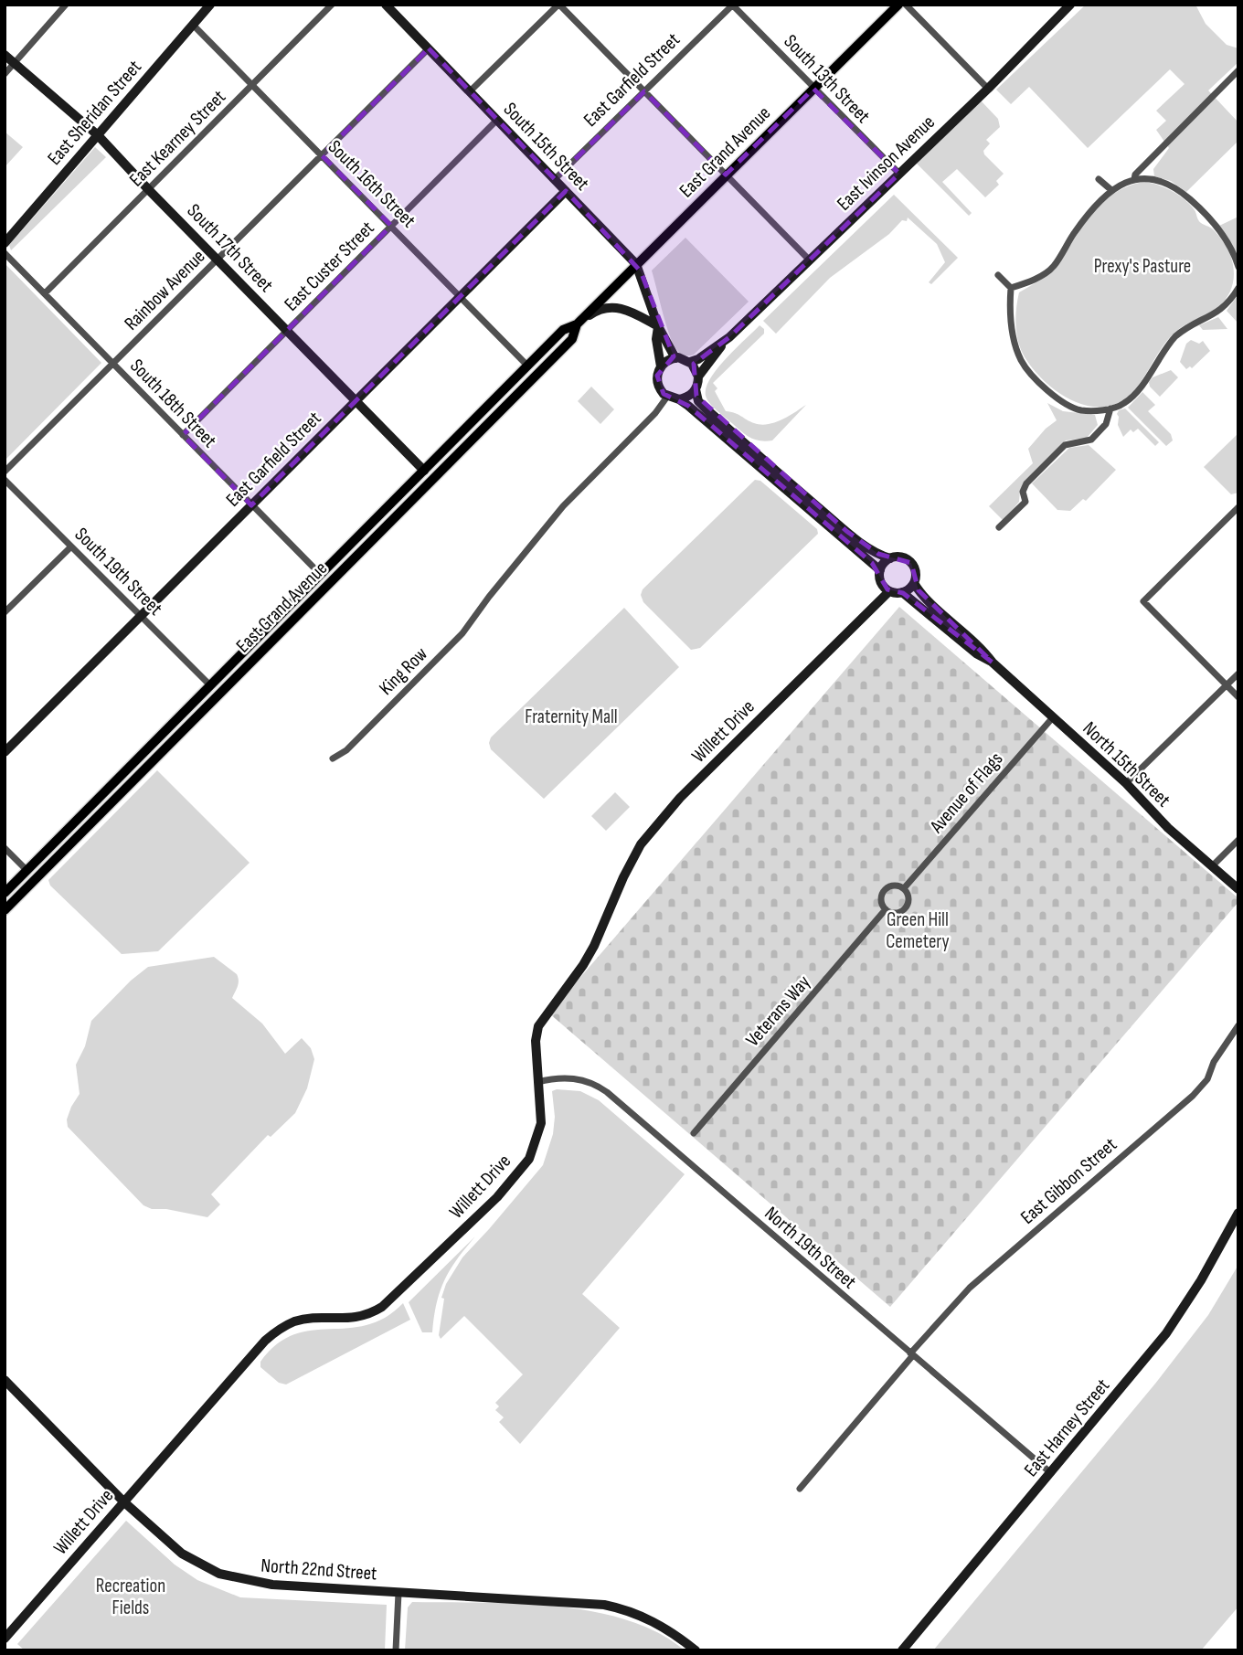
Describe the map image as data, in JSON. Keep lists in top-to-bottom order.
{
  "streets": {
    "main road": ["East Grand Avenue"],
    "street": [
      "South 13th Street",
      "East Garfield Street",
      "East Sheridan Street",
      "East Kearney Street",
      "South 15th Street",
      "East Ivinson Avenue",
      "South 16th Street",
      "South 17th Street",
      "East Custer Street",
      "Rainbow Avenue",
      "South 18th Street",
      "South 19th Street",
      "King Row",
      "Willett Drive",
      "North 15th Street",
      "Avenue of Flags",
      "Veterans Way",
      "East Gibbon Street",
      "North 19th Street",
      "East Harney Street",
      "North 22nd Street"
    ]
  },
  "crossings": [
    ["South 13th Street", "East Garfield Street"],
    ["South 13th Street", "East Grand Avenue"],
    ["South 13th Street", "East Ivinson Avenue"],
    ["East Garfield Street", "South 15th Street"],
    ["East Garfield Street", "South 16th Street"],
    ["East Garfield Street", "South 17th Street"],
    ["East Garfield Street", "South 18th Street"],
    ["East Garfield Street", "South 19th Street"],
    ["East Sheridan Street", "South 16th Street"],
    ["East Sheridan Street", "South 17th Street"],
    ["East Kearney Street", "South 16th Street"],
    ["East Kearney Street", "South 17th Street"],
    ["East Kearney Street", "South 18th Street"],
    ["South 15th Street", "East Grand Avenue"],
    ["South 15th Street", "East Ivinson Avenue"],
    ["South 15th Street", "East Custer Street"],
    ["South 15th Street", "Rainbow Avenue"],
    ["South 15th Street", "King Row"],
    ["East Grand Avenue", "South 16th Street"],
    ["East Grand Avenue", "South 17th Street"],
    ["East Grand Avenue", "South 18th Street"],
    ["East Grand Avenue", "South 19th Street"],
    ["East Ivinson Avenue", "King Row"],
    ["South 16th Street", "East Custer Street"],
    ["South 16th Street", "Rainbow Avenue"],
    ["South 17th Street", "East Custer Street"],
    ["South 17th Street", "Rainbow Avenue"],
    ["East Custer Street", "South 18th Street"],
    ["Rainbow Avenue", "South 18th Street"],
    ["Willett Drive", "North 15th Street"],
    ["Willett Drive", "North 19th Street"],
    ["Willett Drive", "North 22nd Street"],
    ["North 15th Street", "Avenue of Flags"],
    ["Avenue of Flags", "Veterans Way"],
    ["East Gibbon Street", "North 19th Street"],
    ["North 19th Street", "East Harney Street"]
  ],
  "parks": [
    "Prexy's Pasture",
    "Fraternity Mall",
    "Green Hill Cemetery",
    "Recreation Fields"
  ]
}
